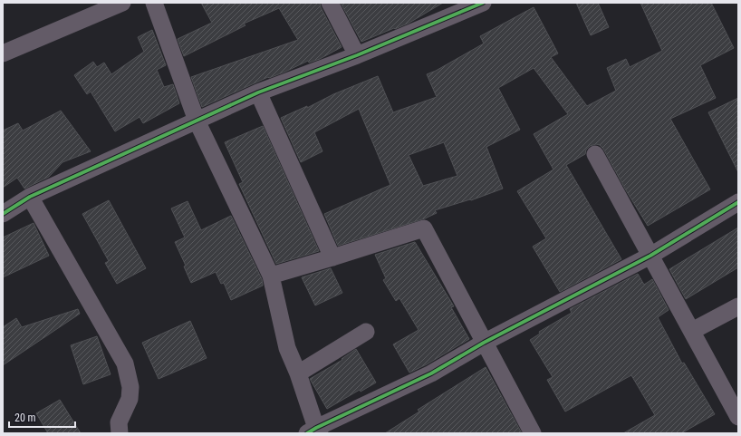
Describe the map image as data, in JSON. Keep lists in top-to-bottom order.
{
  "scale_bar": "20 m"
}
